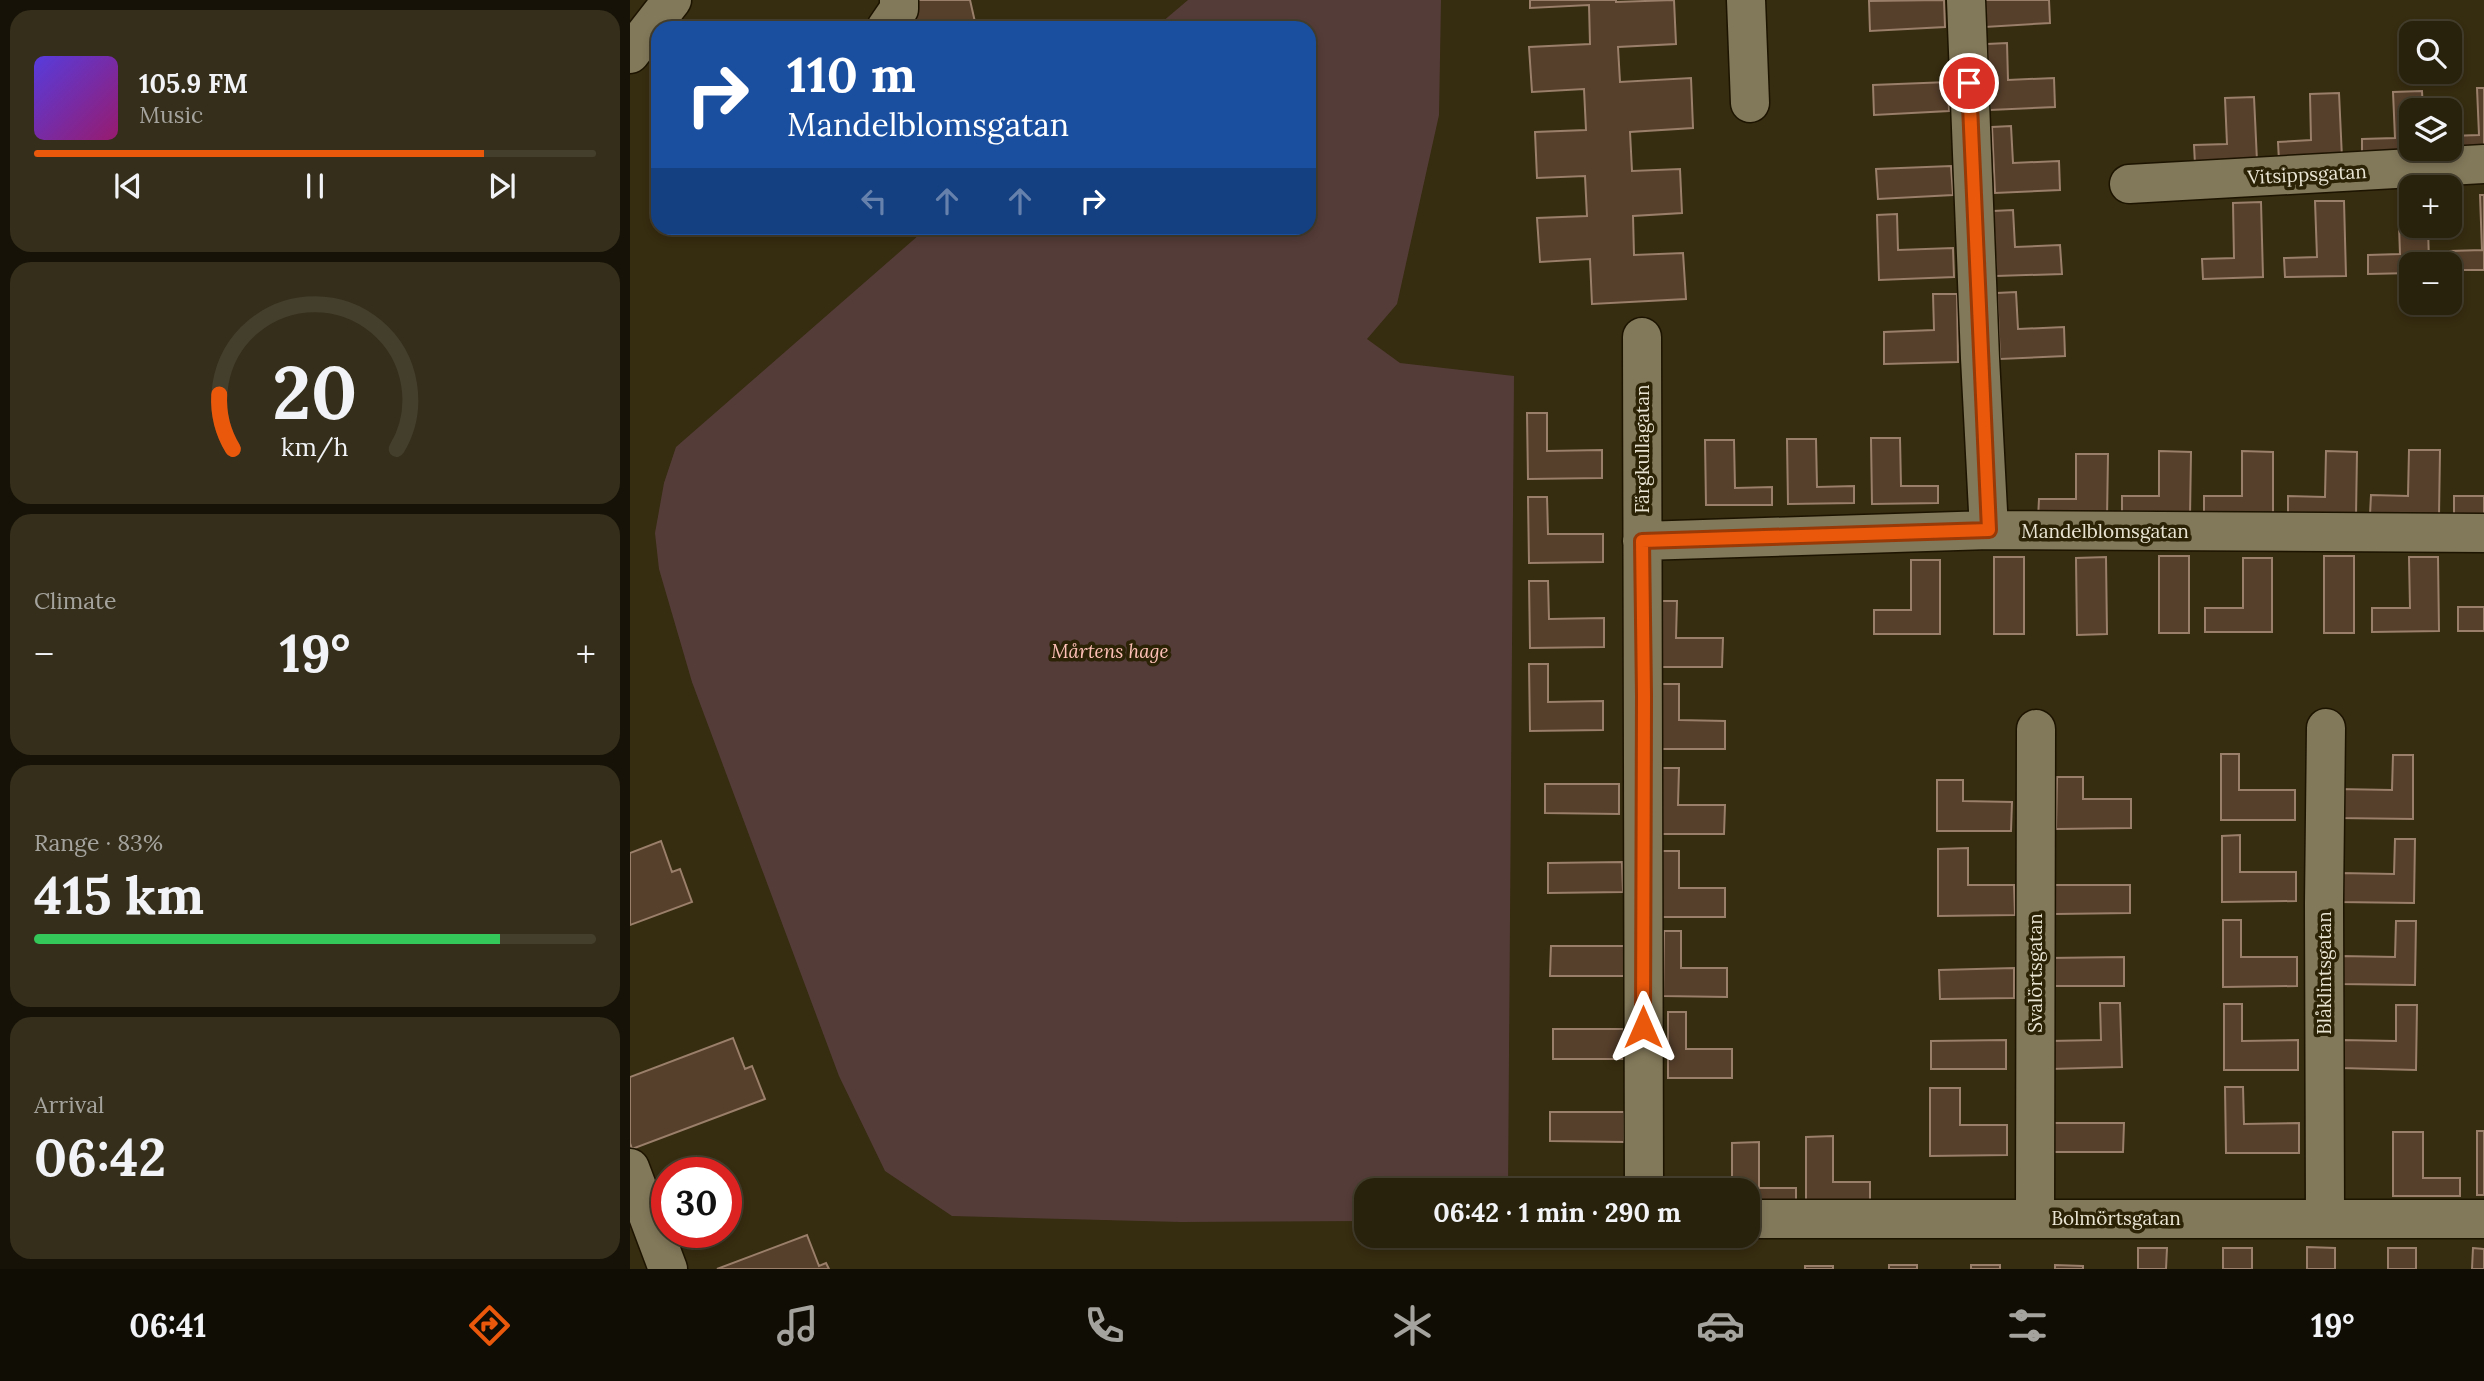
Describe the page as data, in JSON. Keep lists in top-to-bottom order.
{
  "streets": {
    "street": [
      "Vitsippsgatan",
      "Färgkullagatan",
      "Mandelblomsgatan",
      "Svalörtsgatan",
      "Blåklintsgatan",
      "Bolmörtsgatan"
    ]
  },
  "crossings": [
    ["Färgkullagatan", "Mandelblomsgatan"],
    ["Svalörtsgatan", "Bolmörtsgatan"],
    ["Blåklintsgatan", "Bolmörtsgatan"]
  ],
  "parks": ["Mårtens hage"],
  "page": {
    "map_buttons": ["+", "−"],
    "turn": ["110 m", "Mandelblomsgatan"],
    "song": ["105.9 FM", "Music"],
    "tile": [
      "Climate",
      ["Range · 83%", "415 km"],
      ["Arrival", "06:42"]
    ],
    "heat": ["−", "19°", "+"],
    "limit": "30",
    "trip": "06:42 · 1 min · 290 m",
    "tabs": ["06:41", "19°"],
    "gauge": ["20", "km/h"]
  }
}
